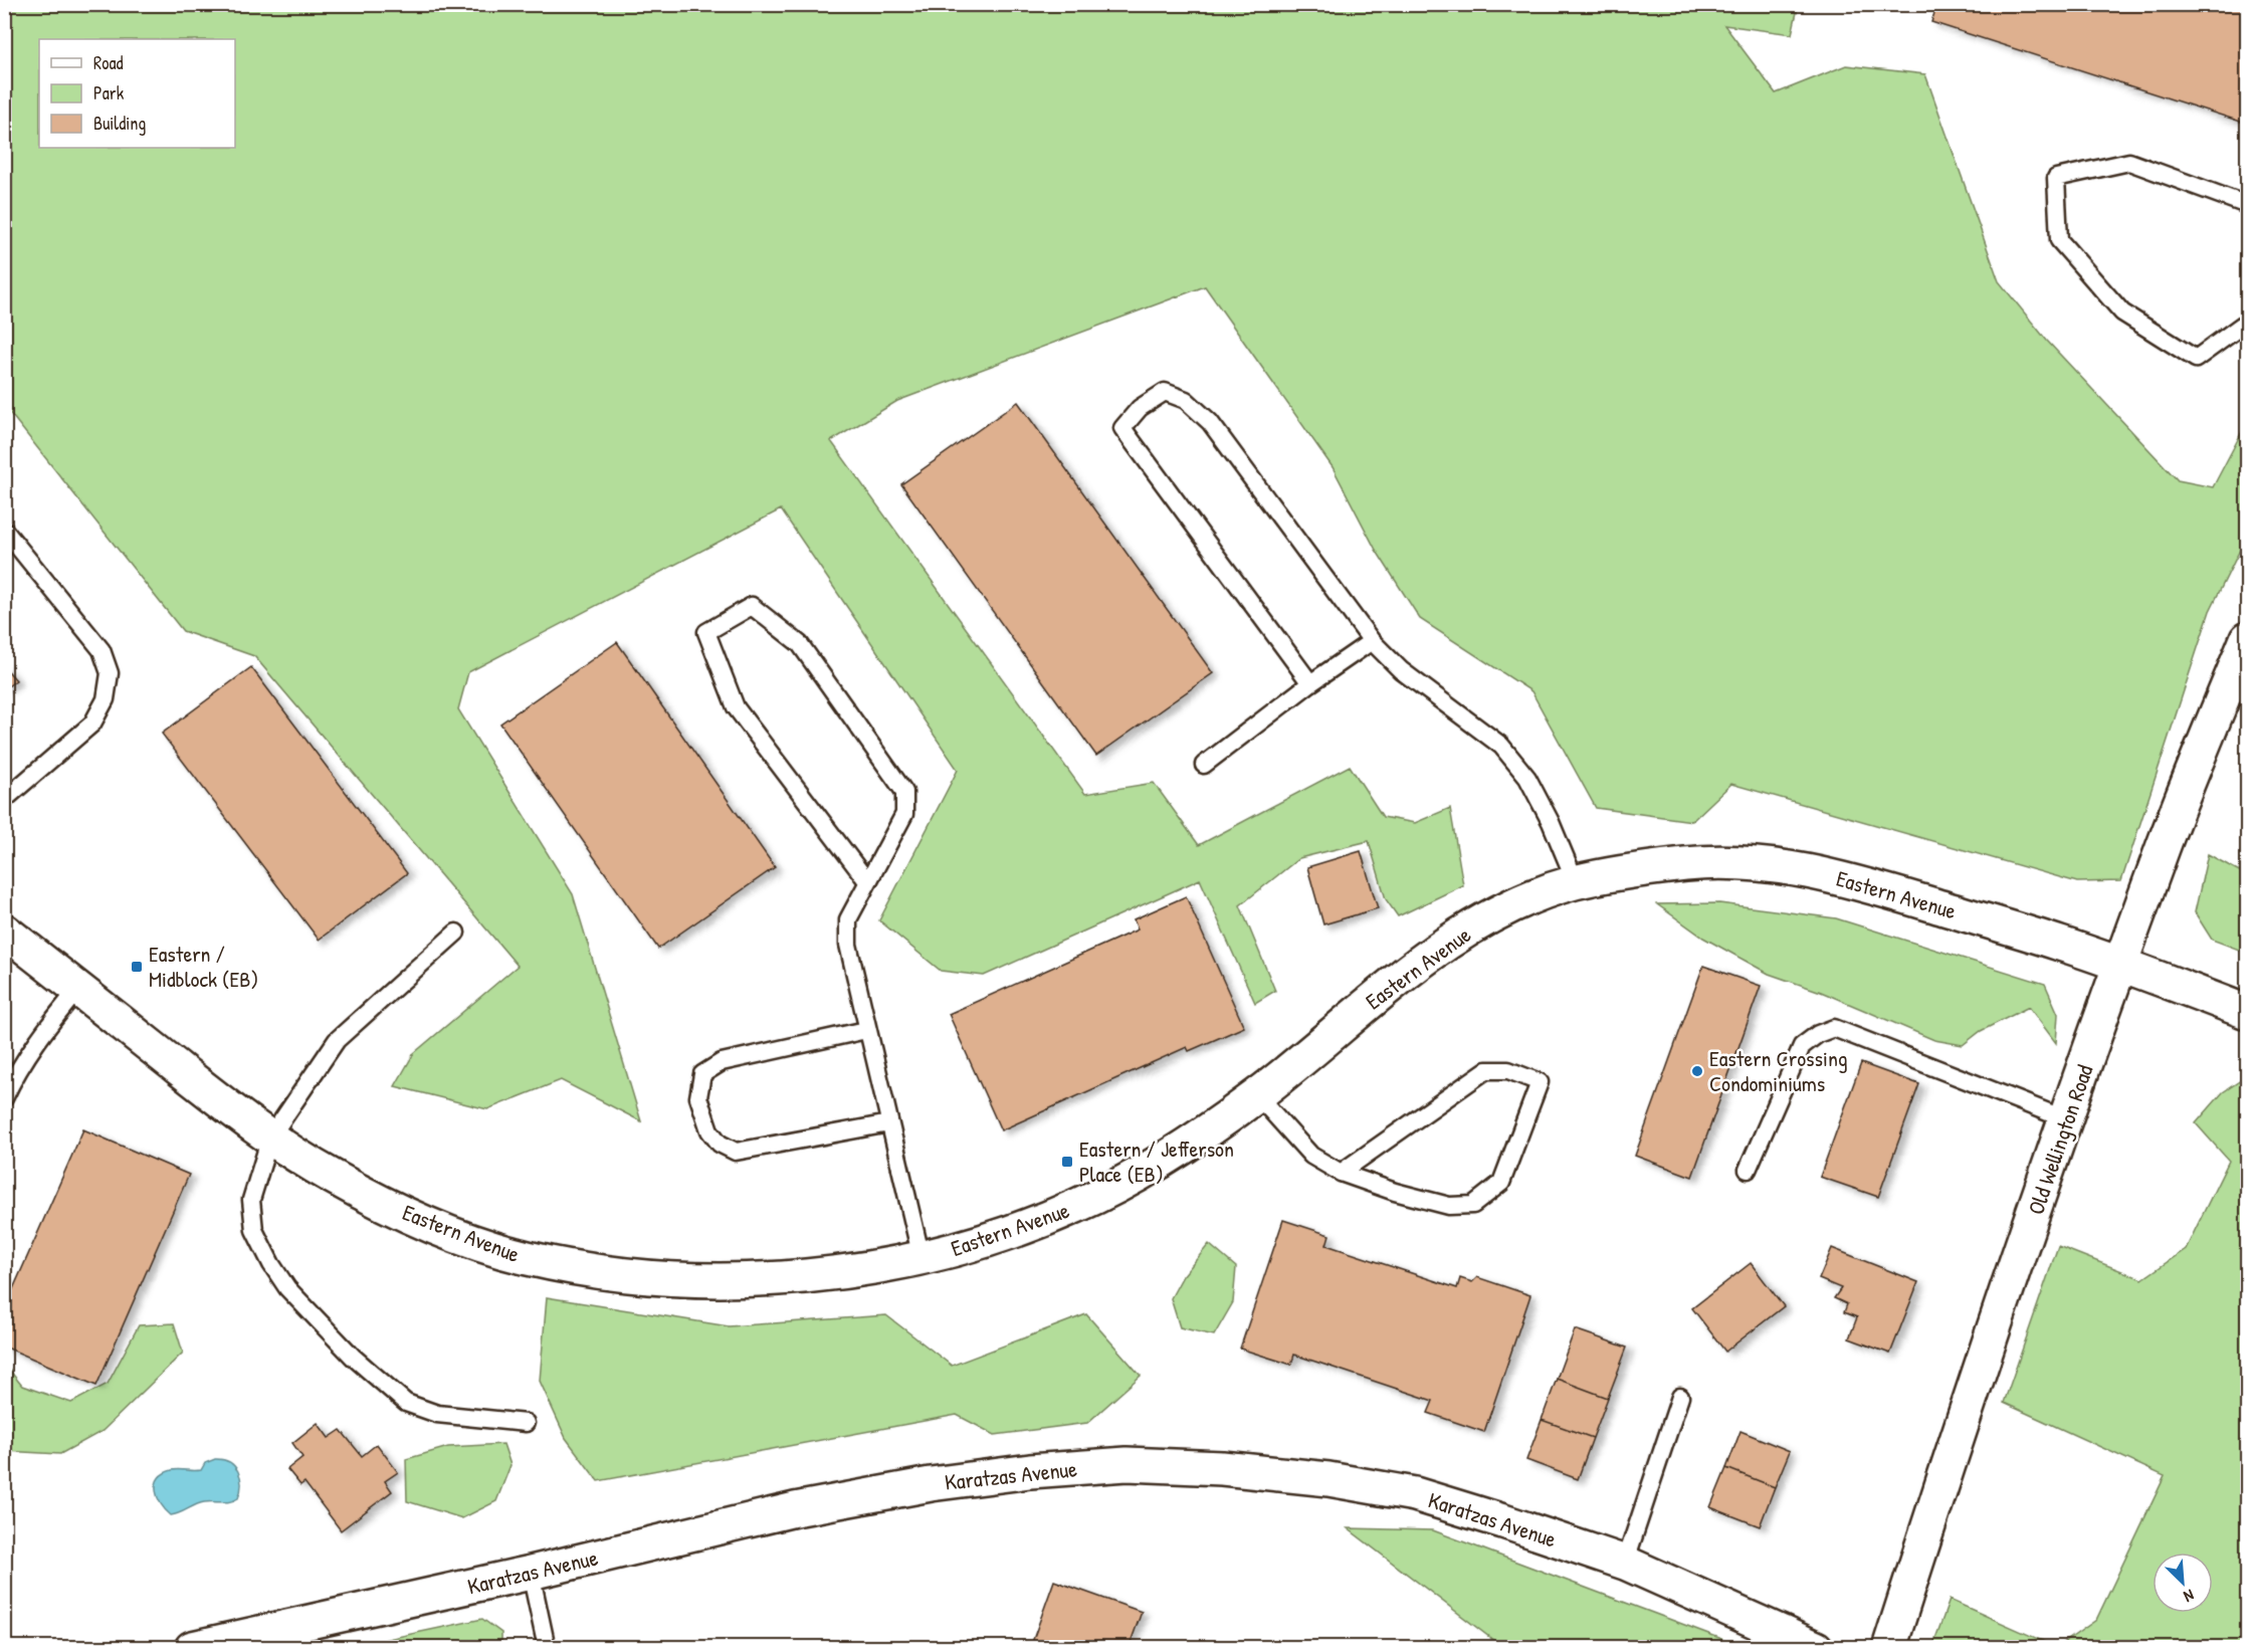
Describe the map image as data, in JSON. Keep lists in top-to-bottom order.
{
  "streets": {
    "street": ["Eastern Avenue", "Old Wellington Road", "Karatzas Avenue"]
  },
  "crossings": [
    ["Eastern Avenue", "Old Wellington Road"]
  ],
  "places": {
    "transit": ["Eastern / Midblock (EB)", "Eastern / Jefferson Place (EB)"],
    "other": ["Eastern Crossing Condominiums"]
  },
  "legend": ["Road", "Park", "Building"],
  "north": "bottom right"
}
